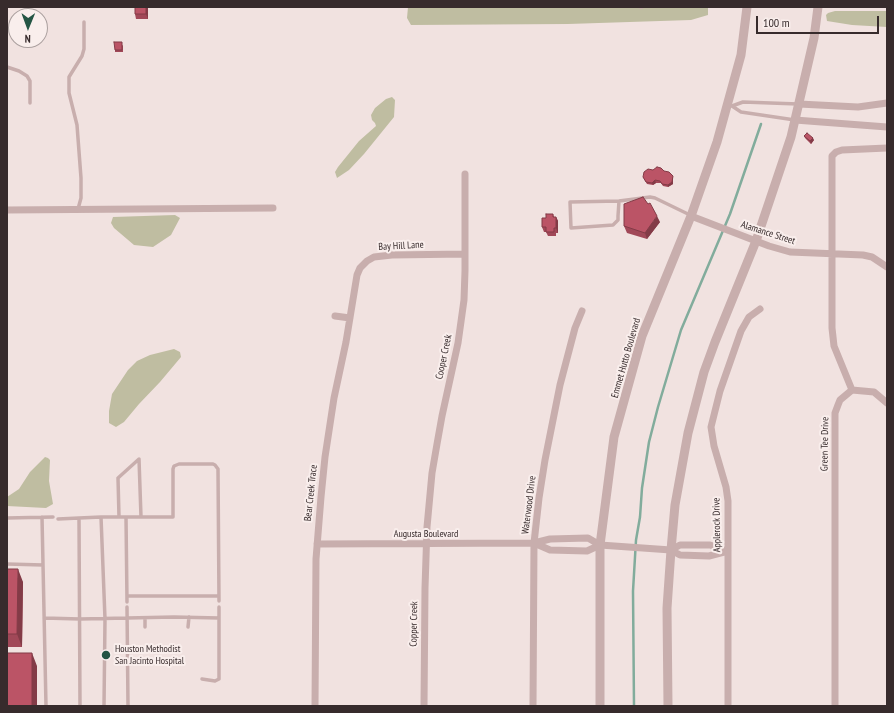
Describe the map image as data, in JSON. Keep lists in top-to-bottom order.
{
  "streets": {
    "street": [
      "Alamance Street",
      "Bay Hill Lane",
      "Cooper Creek",
      "Emmet Hutto Boulevard",
      "Green Tee Drive",
      "Bear Creek Trace",
      "Waterwood Drive",
      "Applerock Drive",
      "Augusta Boulevard",
      "Copper Creek"
    ]
  },
  "crossings": [
    ["Alamance Street", "Emmet Hutto Boulevard"],
    ["Bay Hill Lane", "Cooper Creek"],
    ["Bay Hill Lane", "Bear Creek Trace"],
    ["Cooper Creek", "Augusta Boulevard"],
    ["Cooper Creek", "Copper Creek"],
    ["Emmet Hutto Boulevard", "Augusta Boulevard"],
    ["Bear Creek Trace", "Augusta Boulevard"],
    ["Waterwood Drive", "Augusta Boulevard"],
    ["Applerock Drive", "Augusta Boulevard"],
    ["Augusta Boulevard", "Copper Creek"]
  ],
  "places": ["Houston Methodist San Jacinto Hospital"],
  "scale_bar": "100 m",
  "north": "bottom"
}
